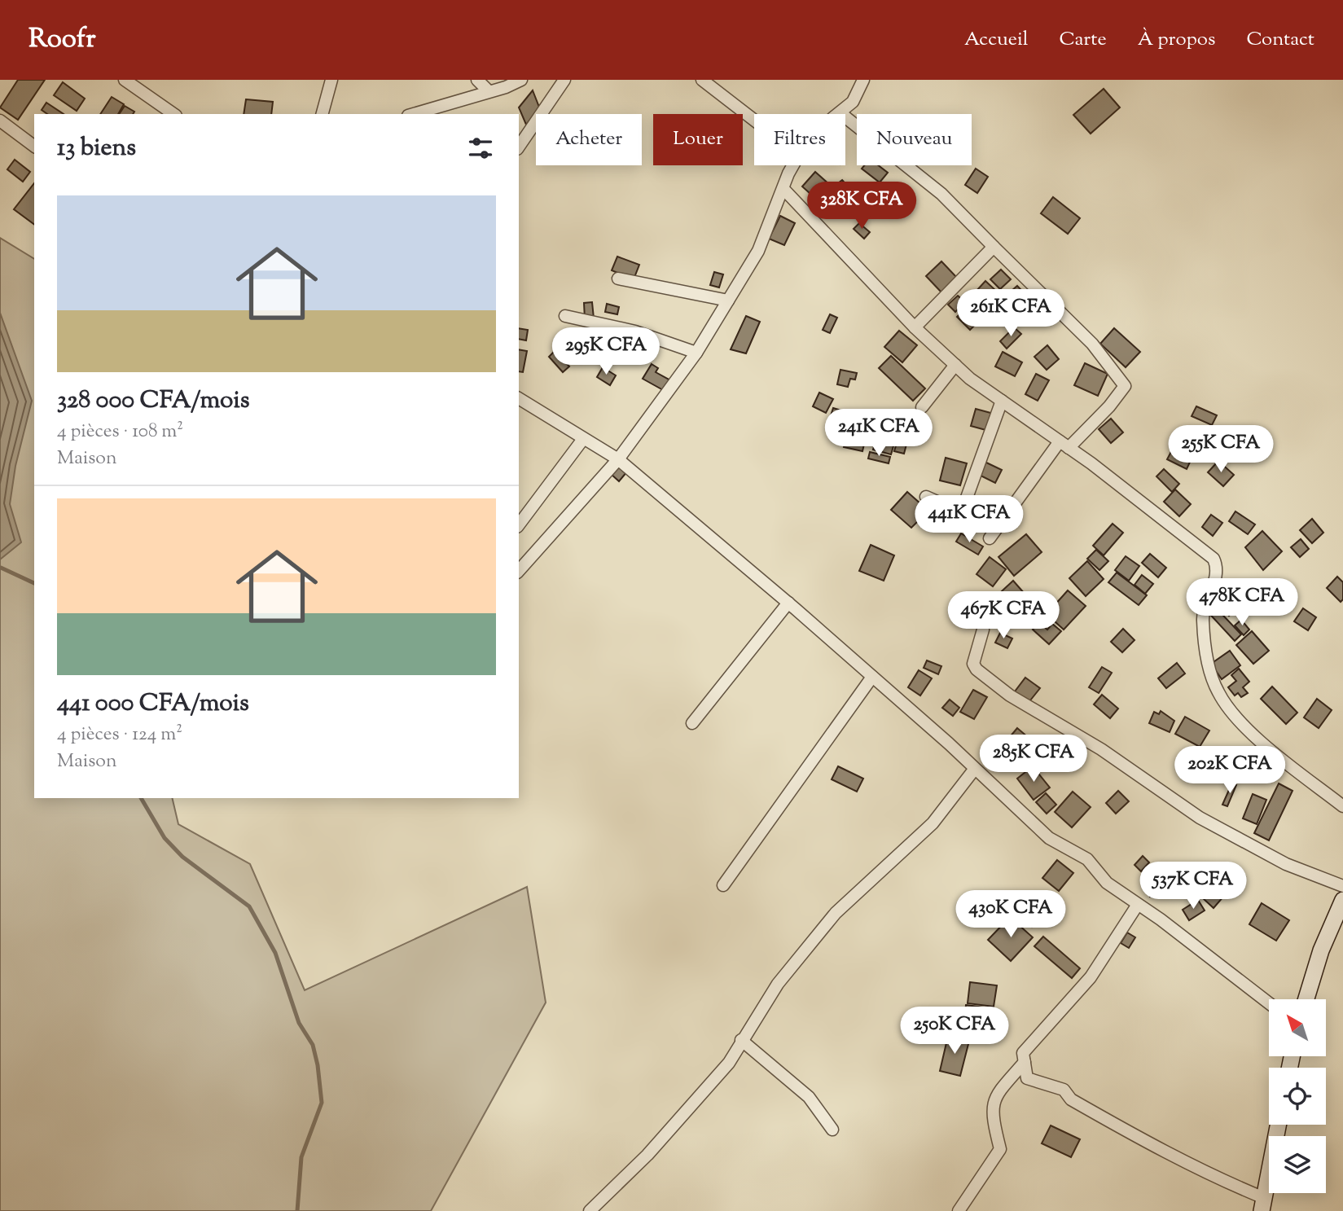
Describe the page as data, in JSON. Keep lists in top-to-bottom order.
{
  "north": "top left",
  "page": {
    "header": "Roofr",
    "nav": [
      "Accueil",
      "Carte",
      "À propos",
      "Contact"
    ],
    "chip": [
      "Acheter",
      "Louer",
      "Filtres",
      "Nouveau"
    ],
    "heading": "13 biens",
    "price": [
      "328K CFA",
      "261K CFA",
      "295K CFA",
      "241K CFA",
      "255K CFA",
      "441K CFA",
      "478K CFA",
      "467K CFA",
      "285K CFA",
      "202K CFA",
      "537K CFA",
      "430K CFA",
      "250K CFA"
    ],
    "list": [
      {
        "name": "328 000 CFA/mois",
        "note": "4 pièces · 108 m² · Maison"
      },
      {
        "name": "441 000 CFA/mois",
        "note": "4 pièces · 124 m² · Maison"
      }
    ]
  }
}
